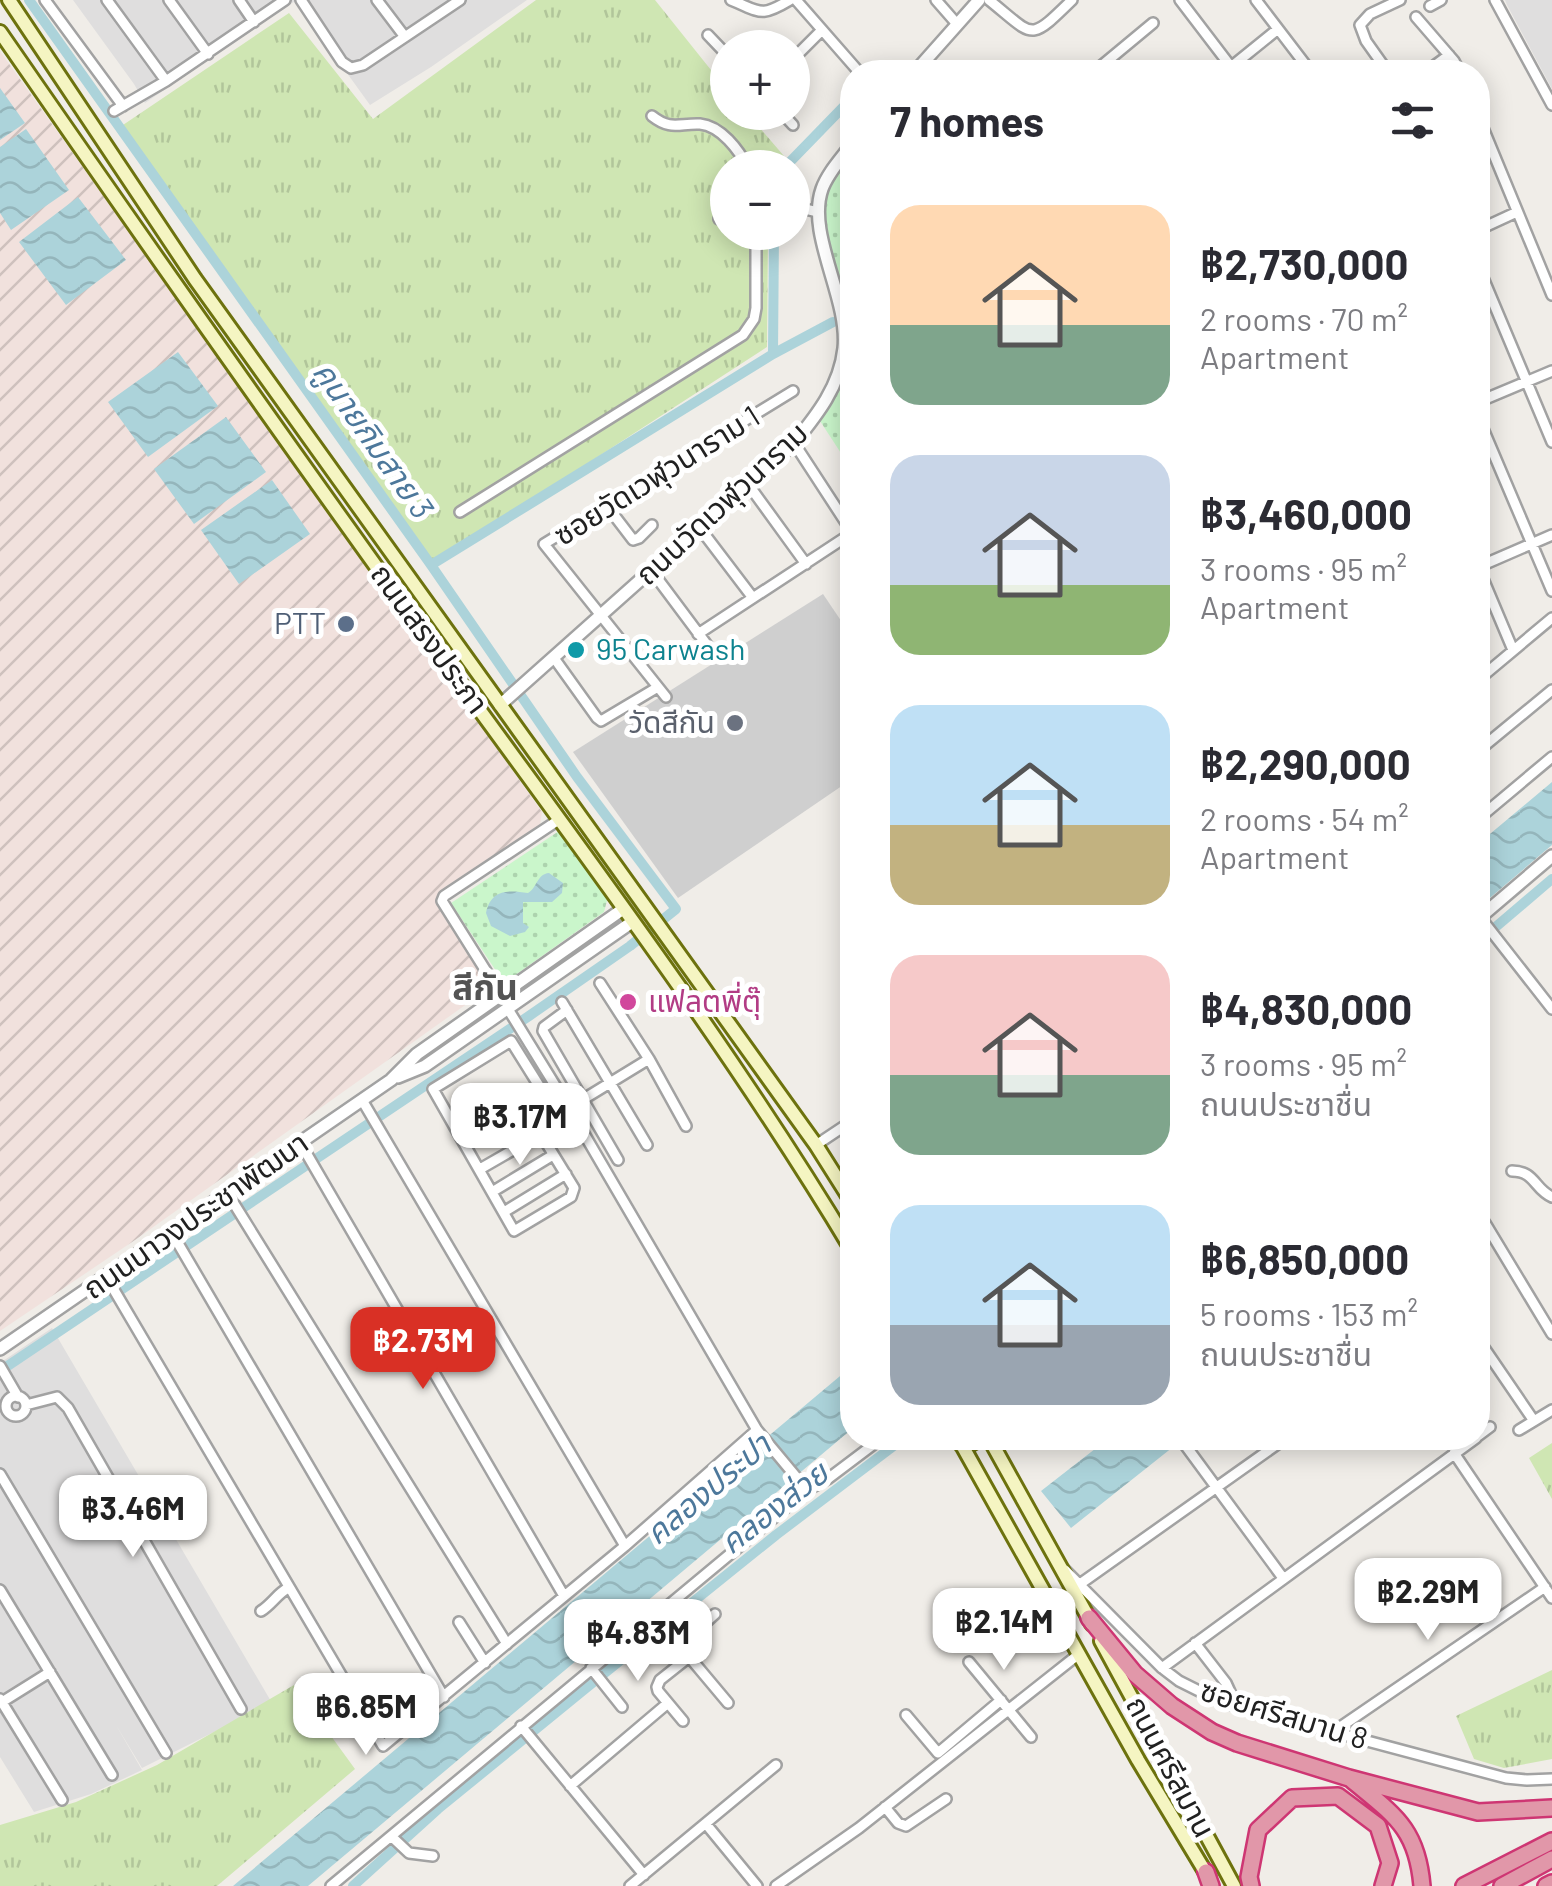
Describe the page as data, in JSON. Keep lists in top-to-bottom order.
{
  "streets": {
    "main road": ["ถนนสรงประภา", "ถนนศรีสมาน"],
    "street": [
      "ซอยวัดเวฬุวนาราม 1",
      "ถนนวัดเวฬุวนาราม",
      "ถนนนาวงประชาพัฒนา",
      "ซอยศรีสมาน 8"
    ]
  },
  "crossings": [
    ["ซอยวัดเวฬุวนาราม 1", "ถนนวัดเวฬุวนาราม"],
    ["ถนนวัดเวฬุวนาราม", "ถนนสรงประภา"],
    ["ถนนสรงประภา", "ถนนนาวงประชาพัฒนา"],
    ["ซอยศรีสมาน 8", "ถนนศรีสมาน"]
  ],
  "districts": ["สีกัน"],
  "water": ["คูนายกิมสาย 3", "คลองประปา", "คลองส่วย"],
  "places": [
    "PTT",
    "95 Carwash",
    "วัดสีกัน",
    "แฟลตพี่ตุ๊"
  ],
  "page": {
    "map_buttons": ["+", "−"],
    "heading": "7 homes",
    "list": [
      {
        "name": "฿2,730,000",
        "note": "2 rooms · 70 m² · Apartment"
      },
      {
        "name": "฿3,460,000",
        "note": "3 rooms · 95 m² · Apartment"
      },
      {
        "name": "฿2,290,000",
        "note": "2 rooms · 54 m² · Apartment"
      },
      {
        "name": "฿4,830,000",
        "note": "3 rooms · 95 m² · ถนนประชาชื่น"
      },
      {
        "name": "฿6,850,000",
        "note": "5 rooms · 153 m² · ถนนประชาชื่น"
      }
    ],
    "price": [
      "฿3.17M",
      "฿2.73M",
      "฿3.46M",
      "฿2.29M",
      "฿2.14M",
      "฿4.83M",
      "฿6.85M"
    ]
  }
}
